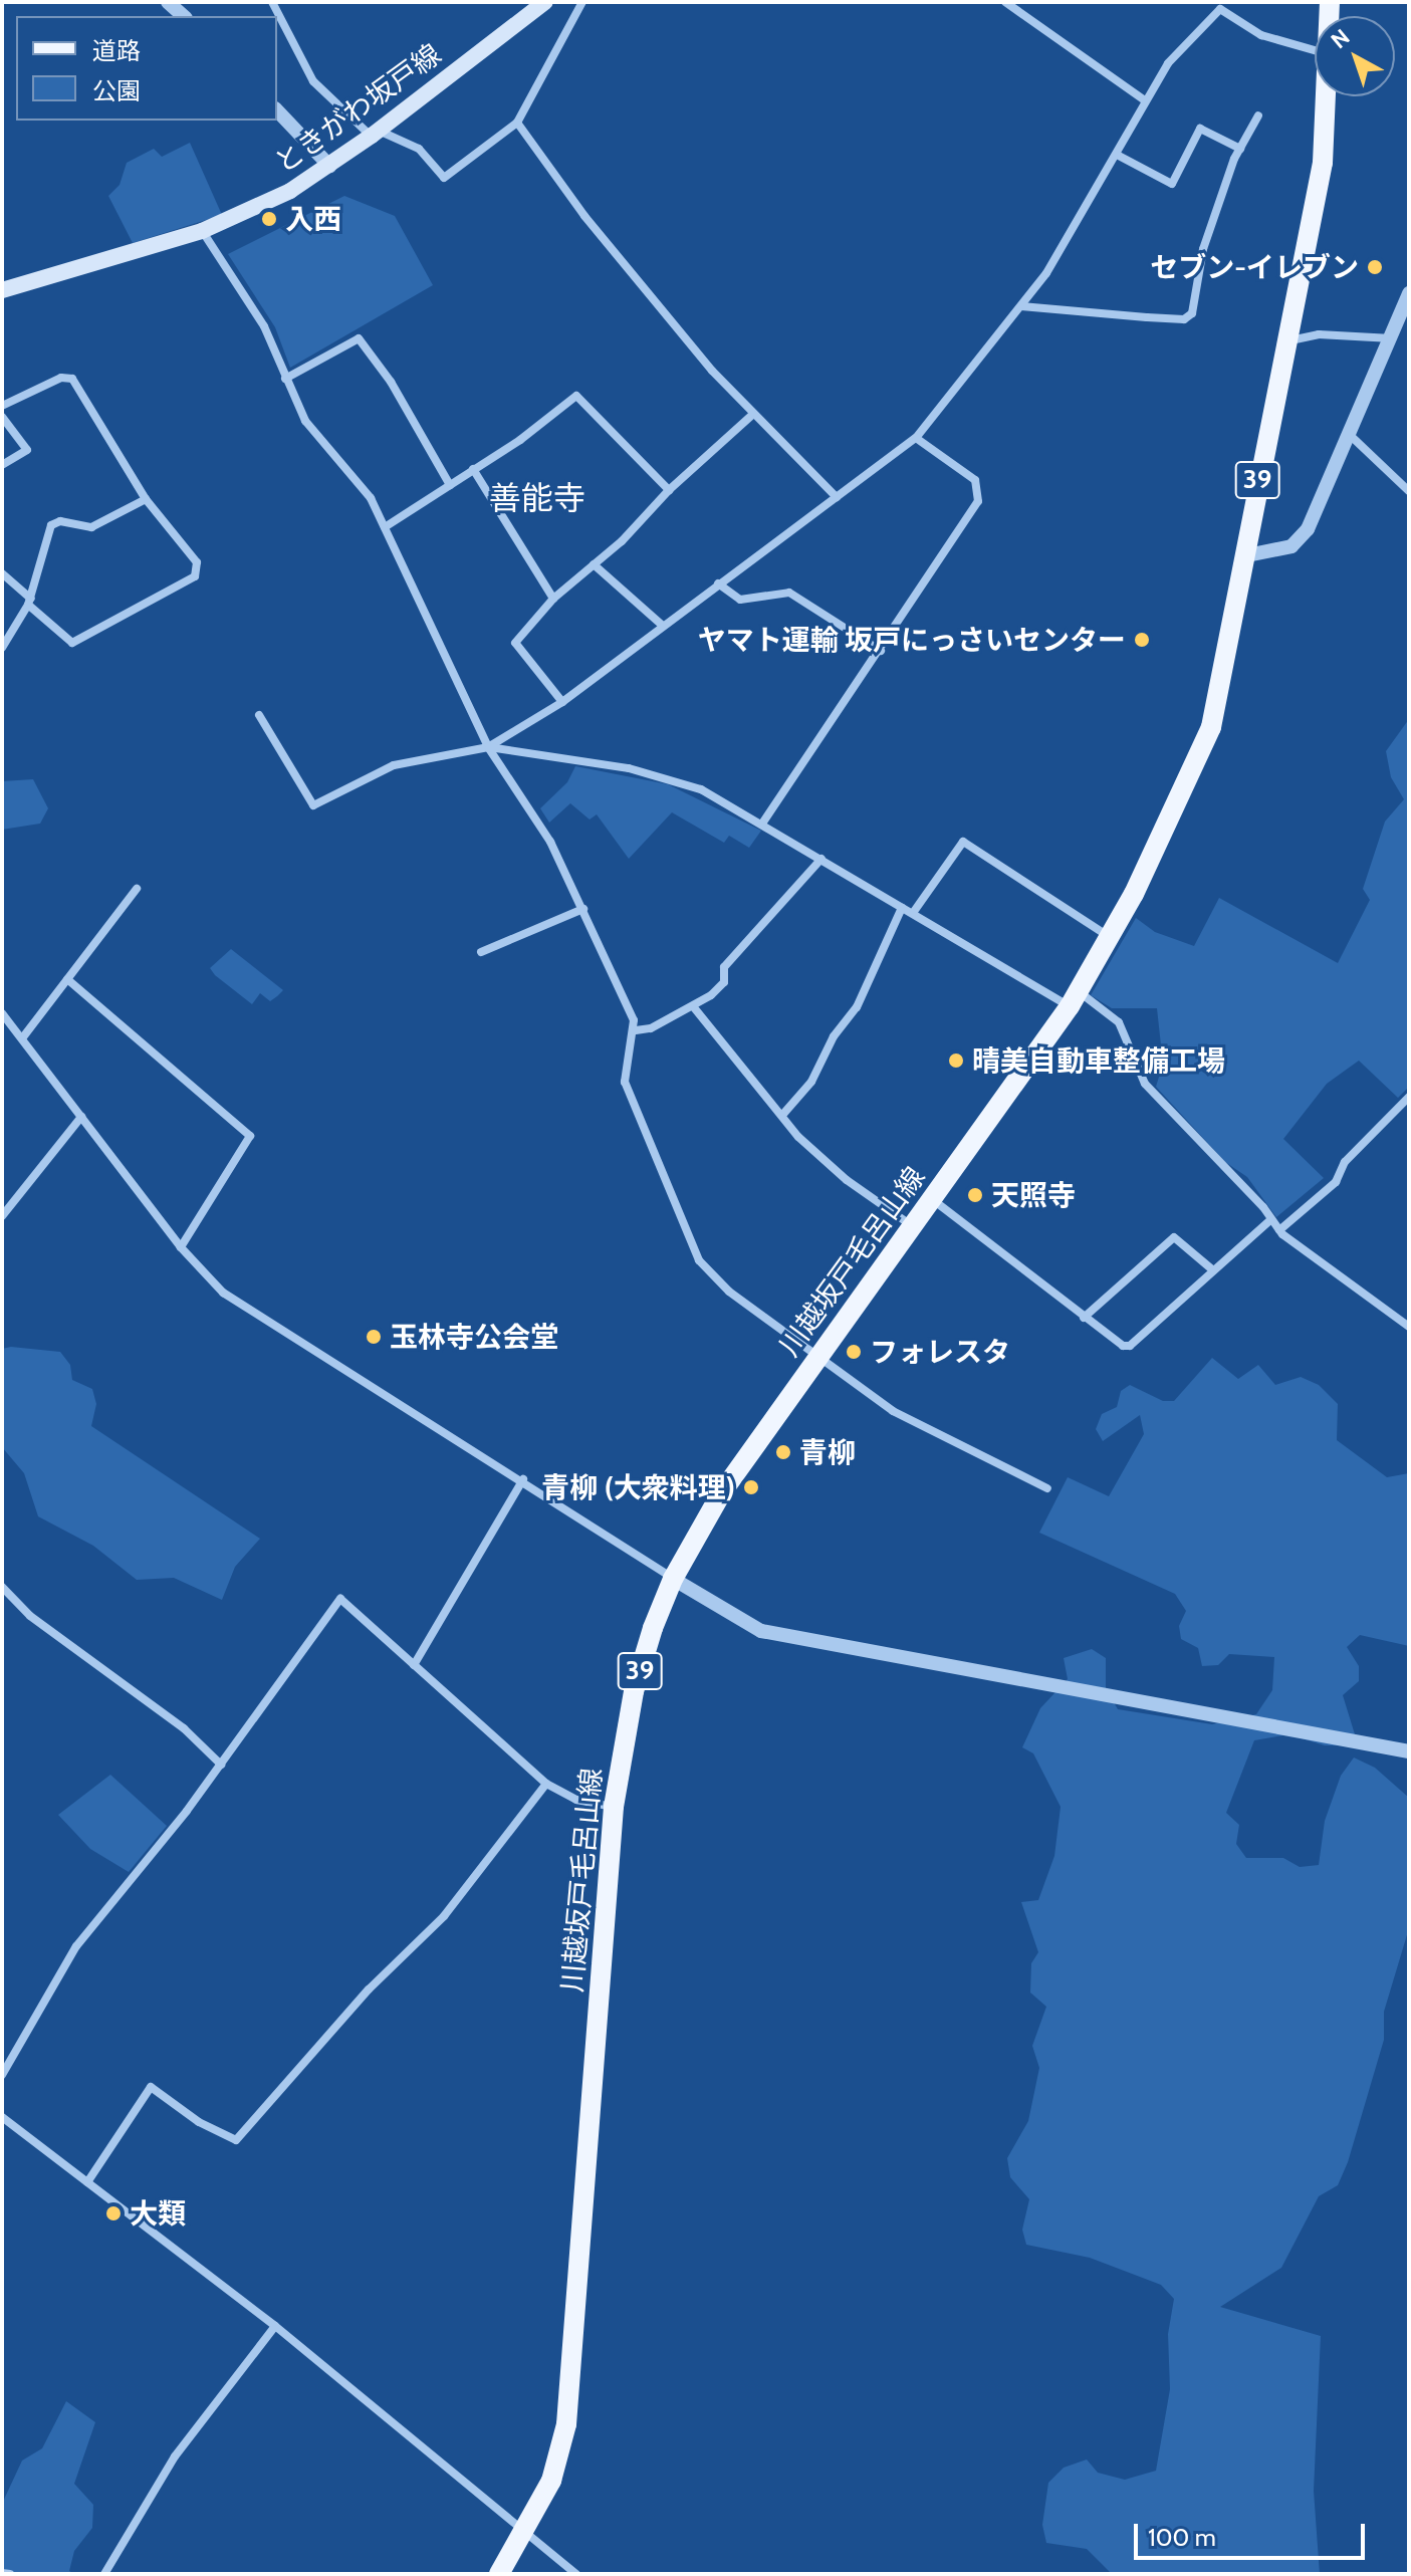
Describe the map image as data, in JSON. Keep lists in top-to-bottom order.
{
  "streets": {
    "main road": ["ときがわ坂戸線", "39", "川越坂戸毛呂山線"]
  },
  "districts": ["善能寺"],
  "places": [
    "入西",
    "セブン-イレブン",
    "ヤマト運輸 坂戸にっさいセンター",
    "晴美自動車整備工場",
    "天照寺",
    "玉林寺公会堂",
    "フォレスタ",
    "青柳",
    "青柳 (大衆料理)",
    "大類"
  ],
  "legend": ["道路", "公園"],
  "scale_bar": "100 m",
  "north": "top left"
}
